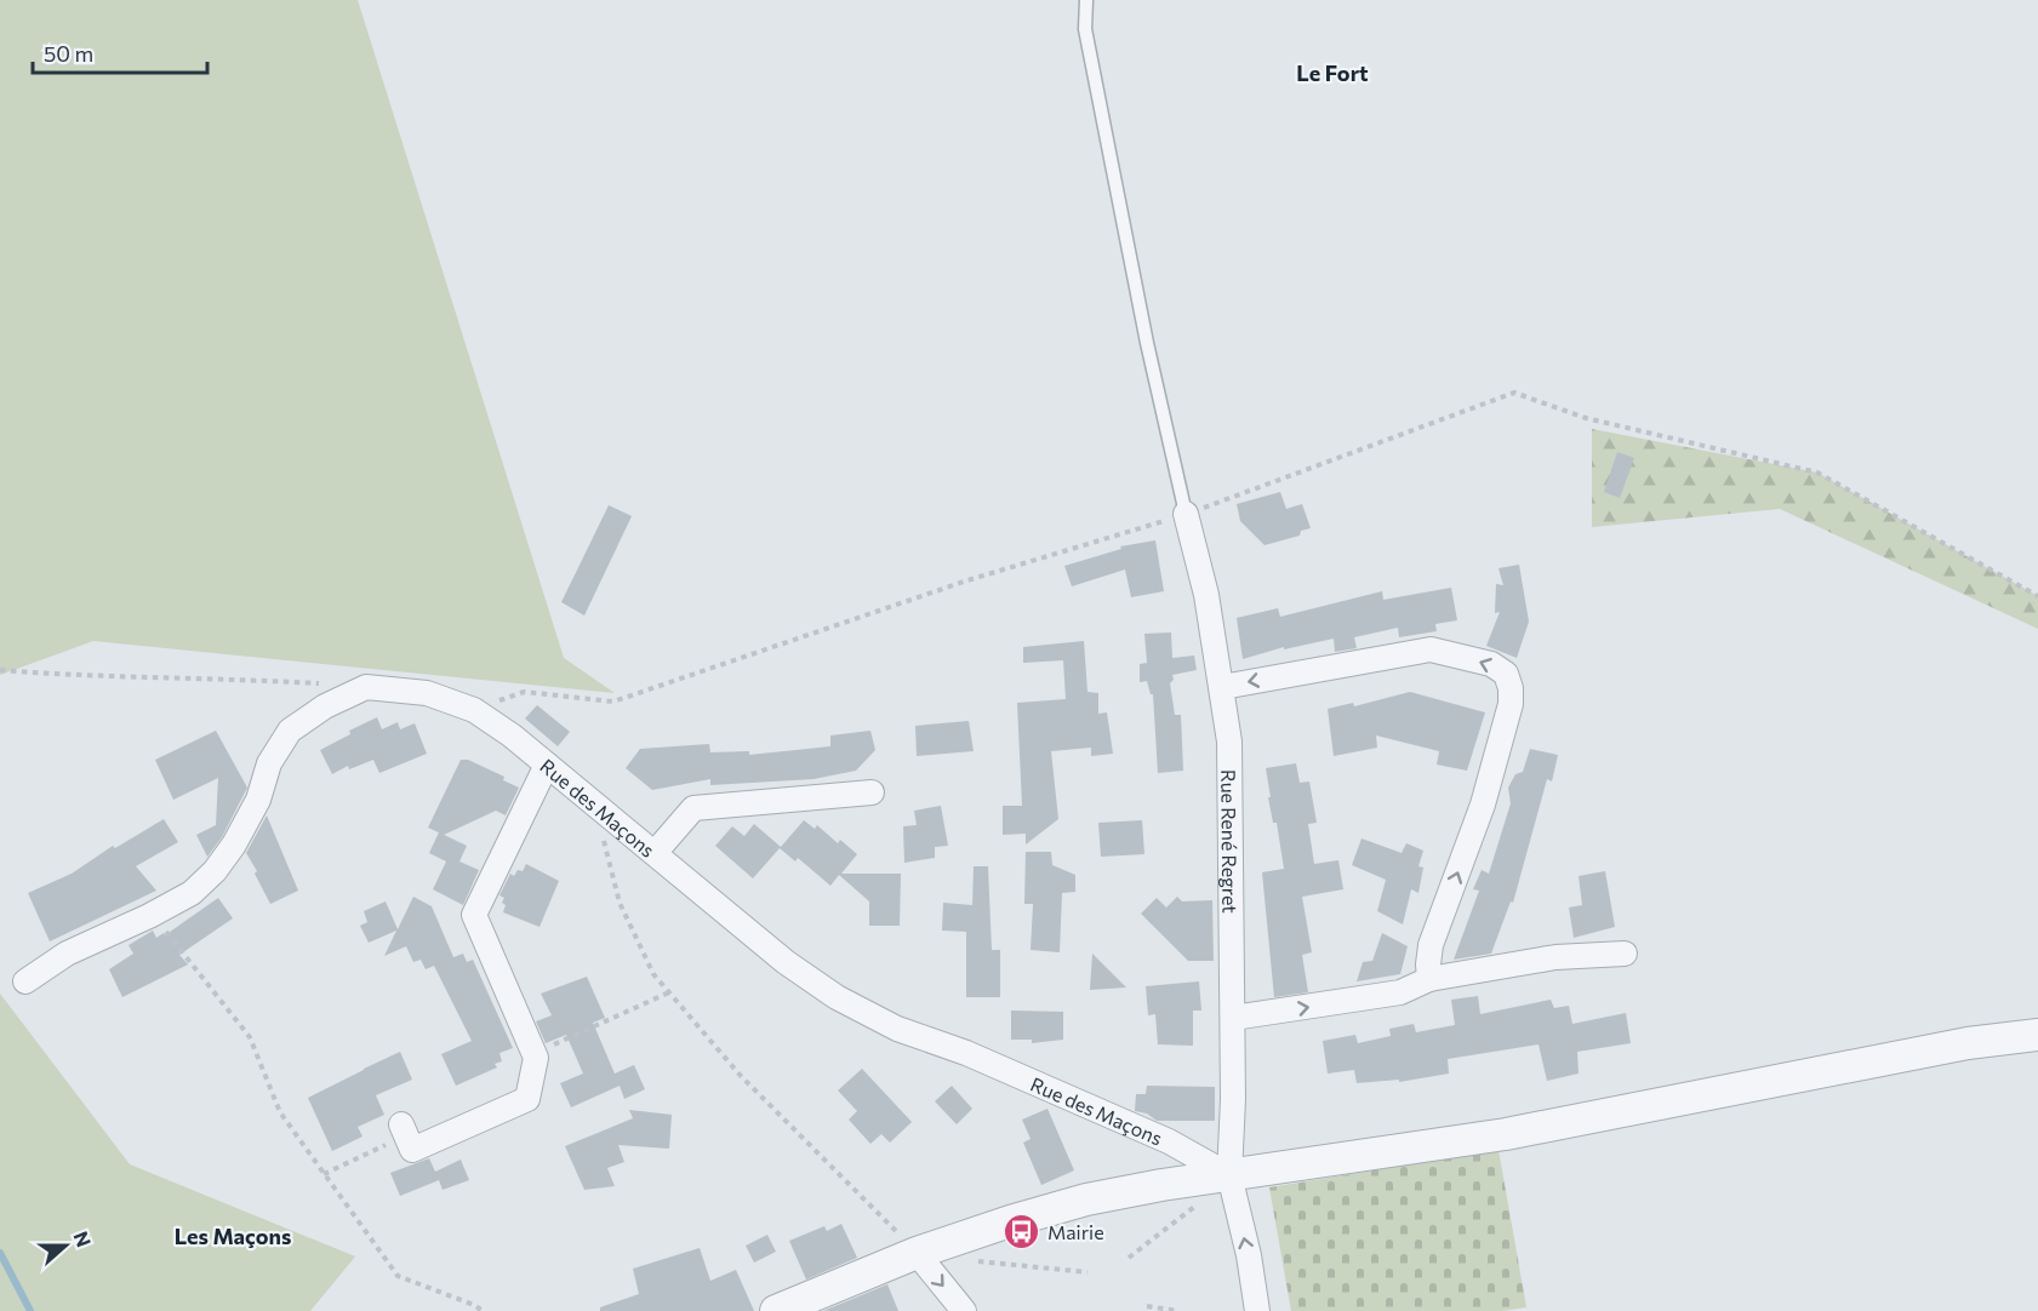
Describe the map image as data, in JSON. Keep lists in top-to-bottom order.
{
  "streets": {
    "street": ["Rue des Maçons", "Rue René Regret"]
  },
  "crossings": [
    ["Rue des Maçons", "Rue René Regret"]
  ],
  "districts": ["Le Fort", "Les Maçons"],
  "places": {
    "bus stop": ["Mairie"]
  },
  "scale_bar": "50 m",
  "north": "right"
}
